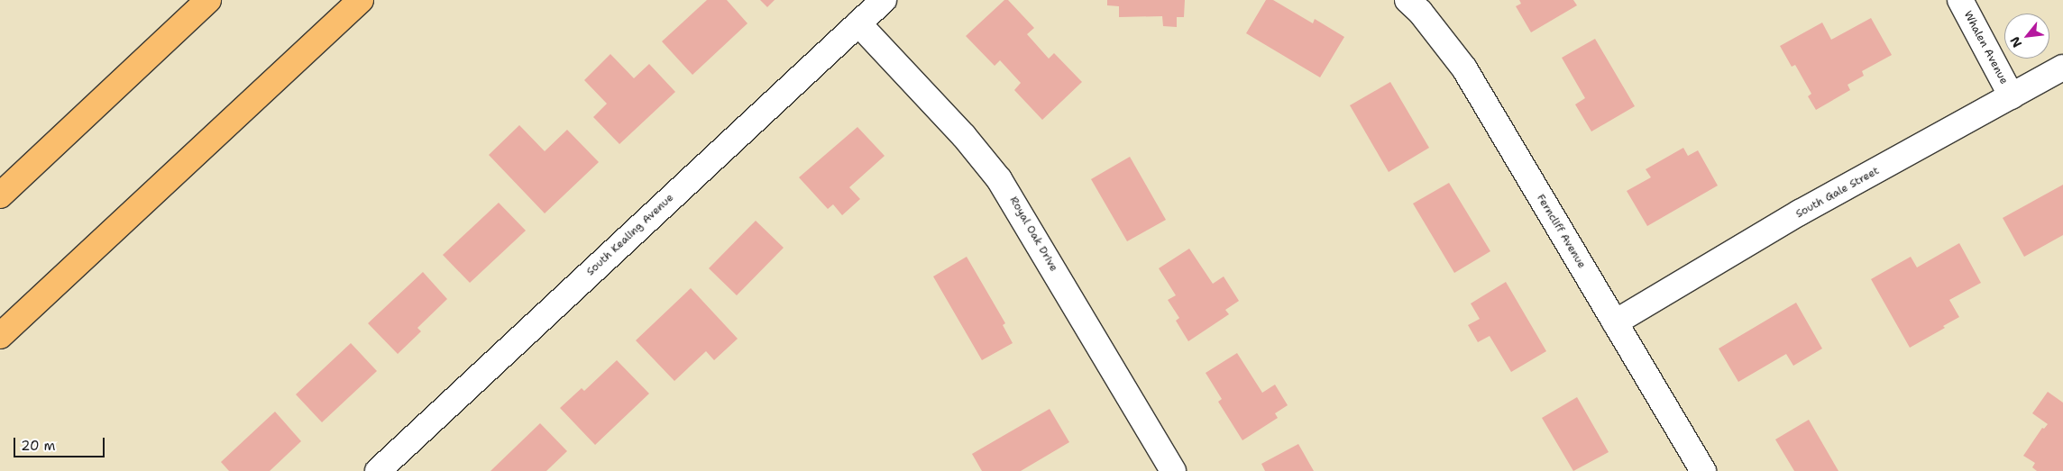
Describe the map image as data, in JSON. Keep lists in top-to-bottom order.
{
  "streets": {
    "street": [
      "Whalen Avenue",
      "South Gale Street",
      "Ferncliff Avenue",
      "Royal Oak Drive",
      "South Kealing Avenue"
    ]
  },
  "crossings": [
    ["Whalen Avenue", "South Gale Street"],
    ["South Gale Street", "Ferncliff Avenue"],
    ["Royal Oak Drive", "South Kealing Avenue"]
  ],
  "scale_bar": "20 m",
  "north": "bottom left"
}
